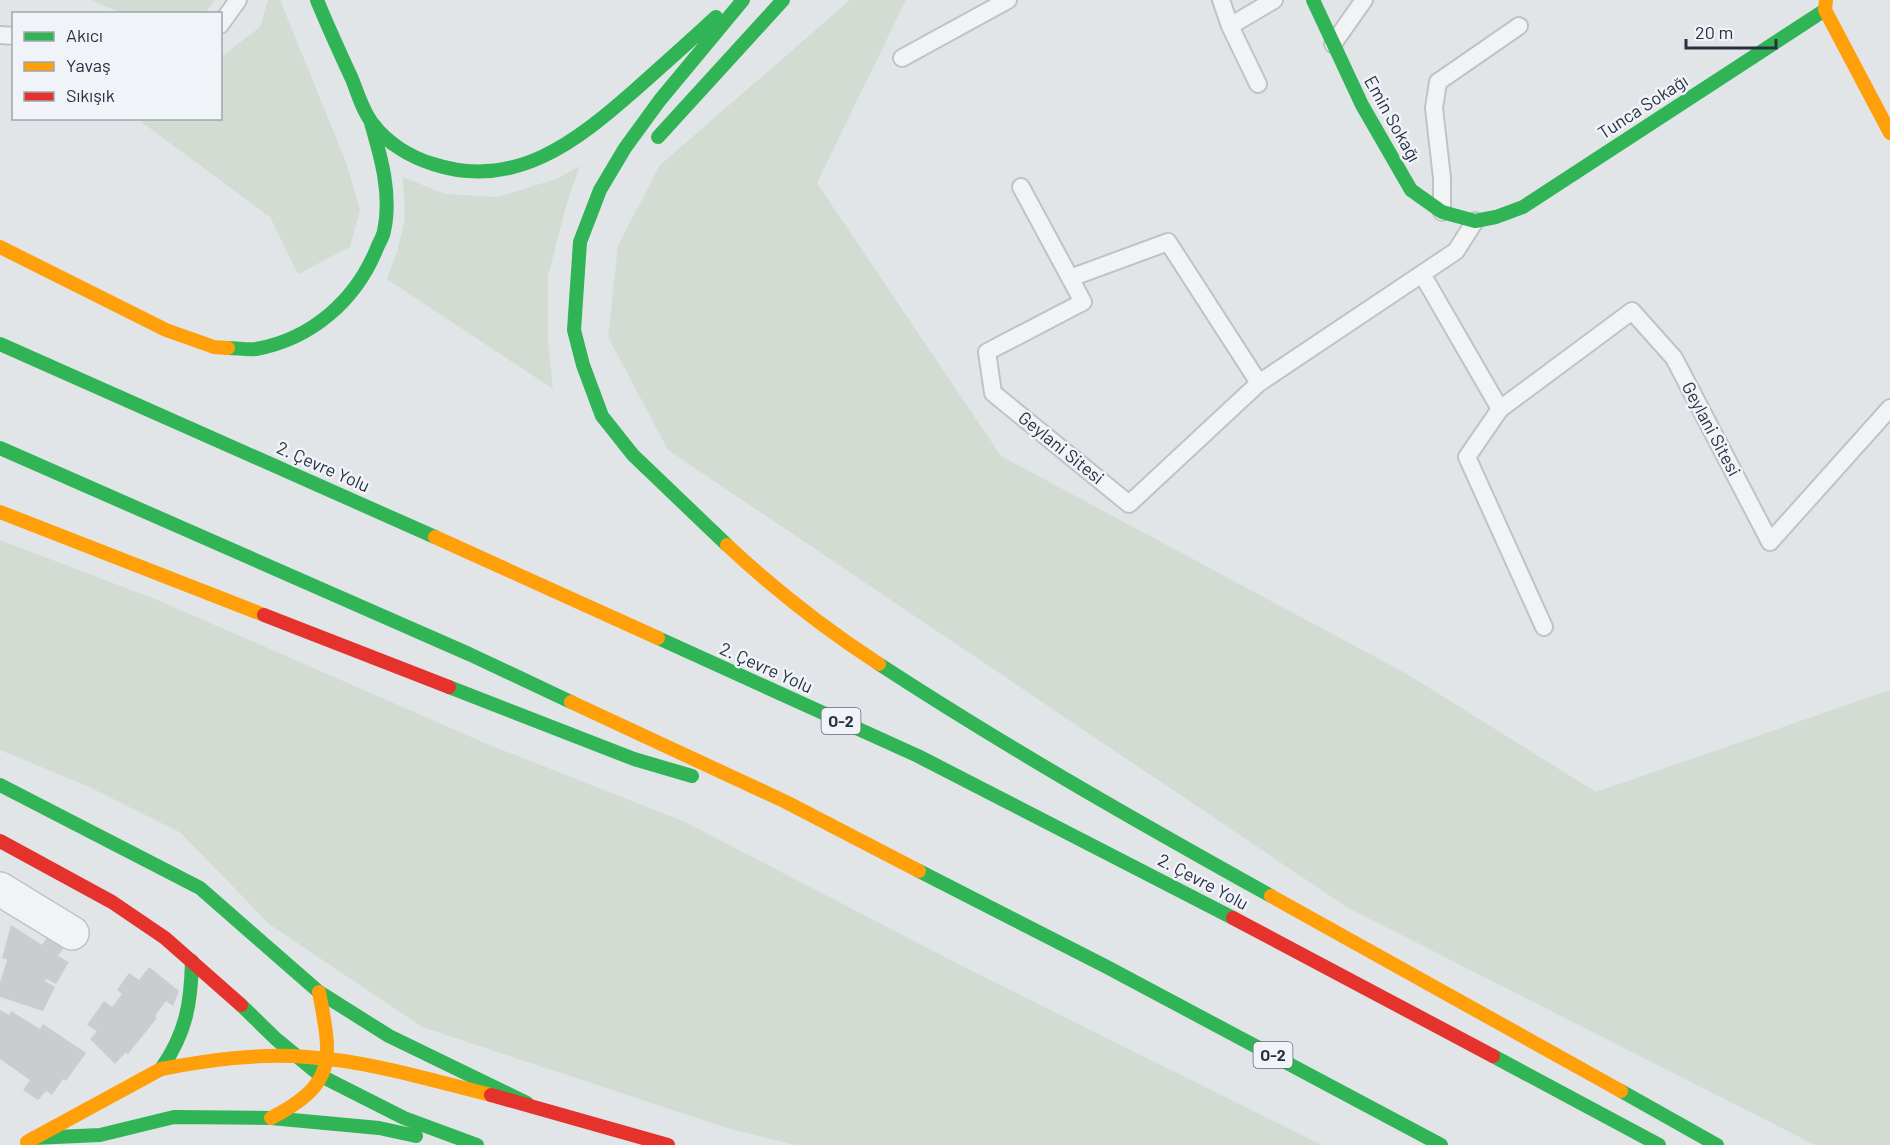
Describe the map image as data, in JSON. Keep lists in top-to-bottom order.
{
  "streets": {
    "main road": [
      "Tunca Sokağı",
      "Emin Sokağı",
      "2. Çevre Yolu",
      "O-2"
    ],
    "lane": ["Geylani Sitesi"]
  },
  "crossings": [
    ["Tunca Sokağı", "Emin Sokağı"],
    ["Tunca Sokağı", "Geylani Sitesi"],
    ["Emin Sokağı", "Geylani Sitesi"]
  ],
  "legend": ["Akıcı", "Yavaş", "Sıkışık"],
  "scale_bar": "20 m"
}
